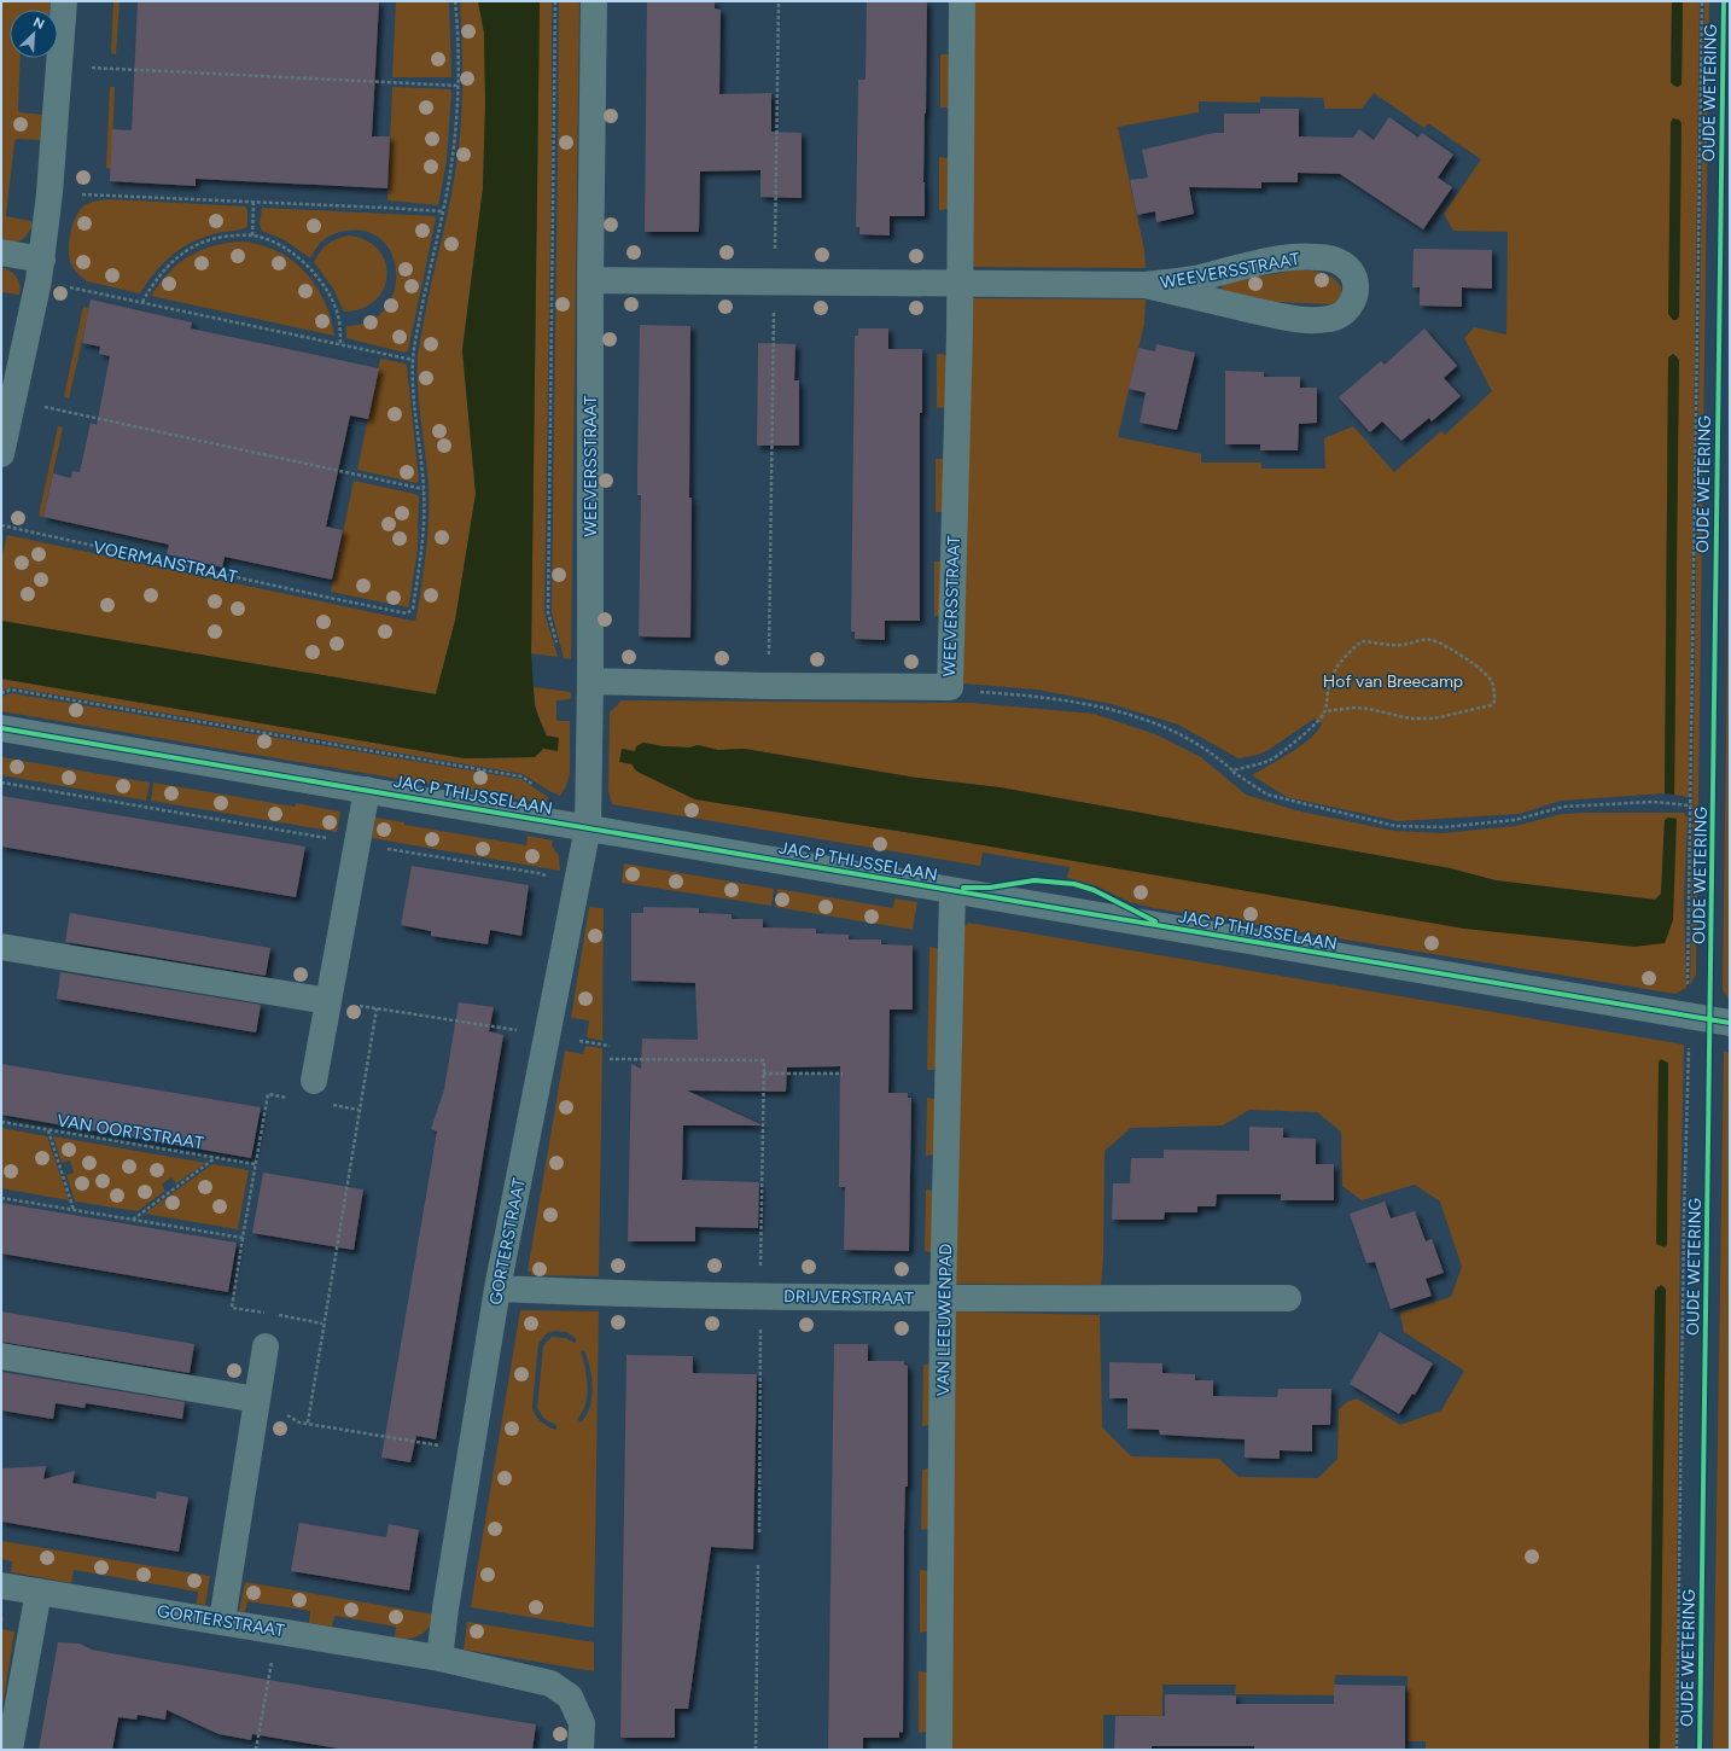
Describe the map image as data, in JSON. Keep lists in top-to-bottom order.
{
  "streets": {
    "street": [
      "WEEVERSSTRAAT",
      "JAC P THIJSSELAAN",
      "GORTERSTRAAT",
      "DRIJVERSTRAAT",
      "VAN LEEUWENPAD"
    ],
    "path": ["VOERMANSTRAAT", "VAN OORTSTRAAT"],
    "cycle path": ["OUDE WETERING"]
  },
  "crossings": [
    ["WEEVERSSTRAAT", "JAC P THIJSSELAAN"],
    ["WEEVERSSTRAAT", "GORTERSTRAAT"],
    ["JAC P THIJSSELAAN", "GORTERSTRAAT"],
    ["JAC P THIJSSELAAN", "VAN LEEUWENPAD"],
    ["GORTERSTRAAT", "DRIJVERSTRAAT"],
    ["DRIJVERSTRAAT", "VAN LEEUWENPAD"]
  ],
  "parks": ["Hof van Breecamp"],
  "north": "top right"
}
